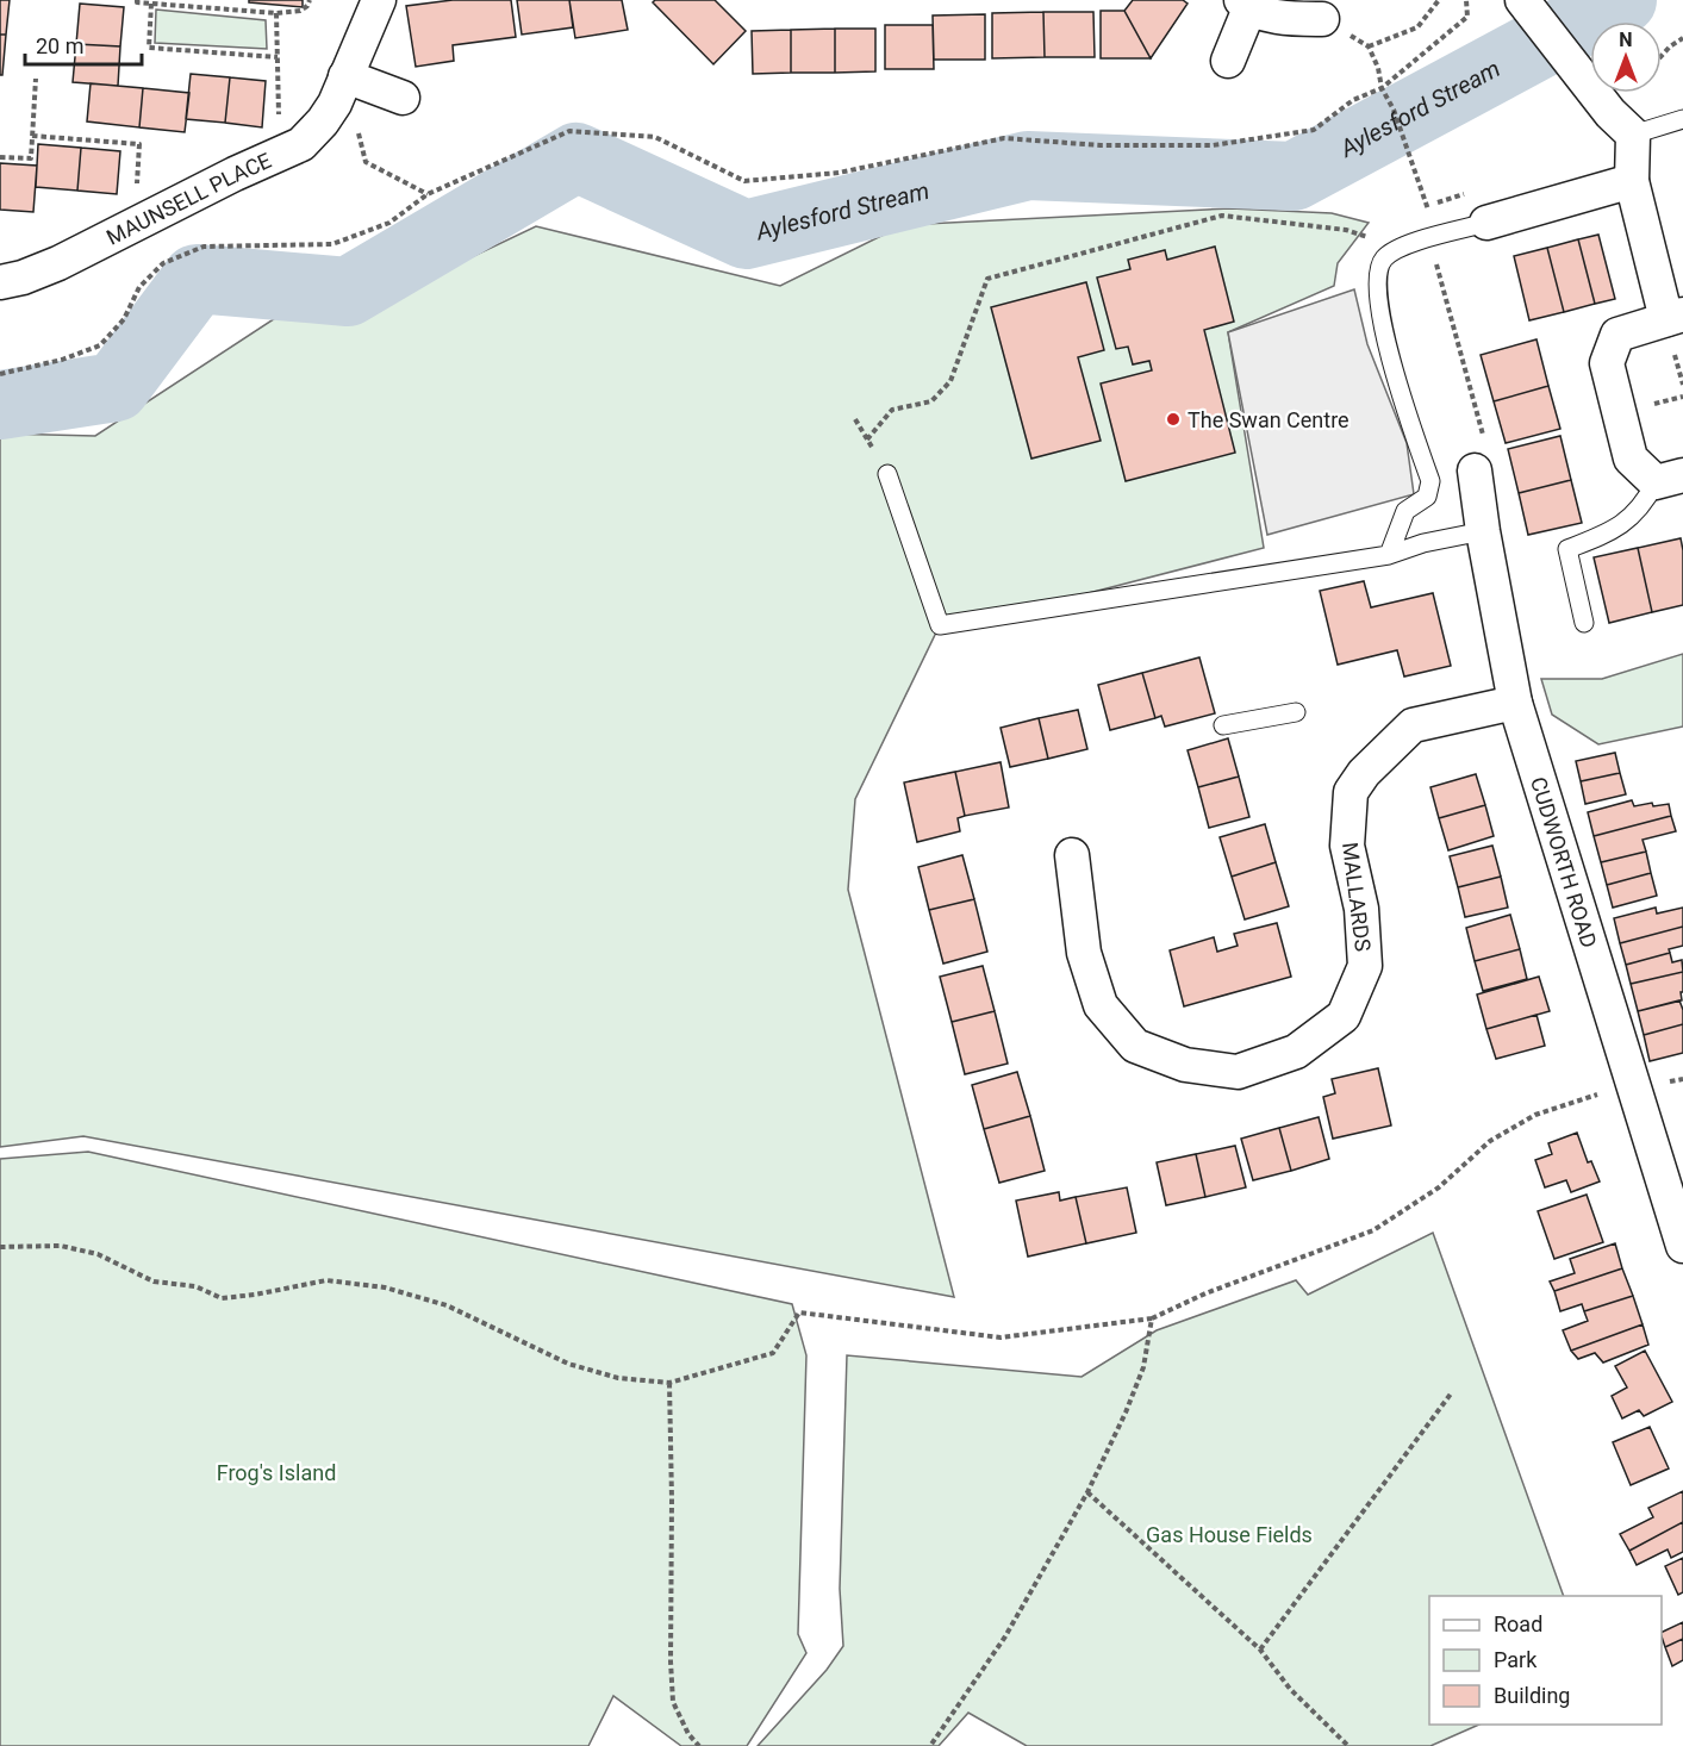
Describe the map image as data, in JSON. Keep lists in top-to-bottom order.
{
  "streets": {
    "street": ["MAUNSELL PLACE", "CUDWORTH ROAD", "MALLARDS"]
  },
  "crossings": [
    ["CUDWORTH ROAD", "MALLARDS"]
  ],
  "water": ["Aylesford Stream"],
  "parks": ["Frog's Island", "Gas House Fields"],
  "places": ["The Swan Centre"],
  "legend": ["Road", "Park", "Building"],
  "scale_bar": "20 m",
  "north": "top"
}
